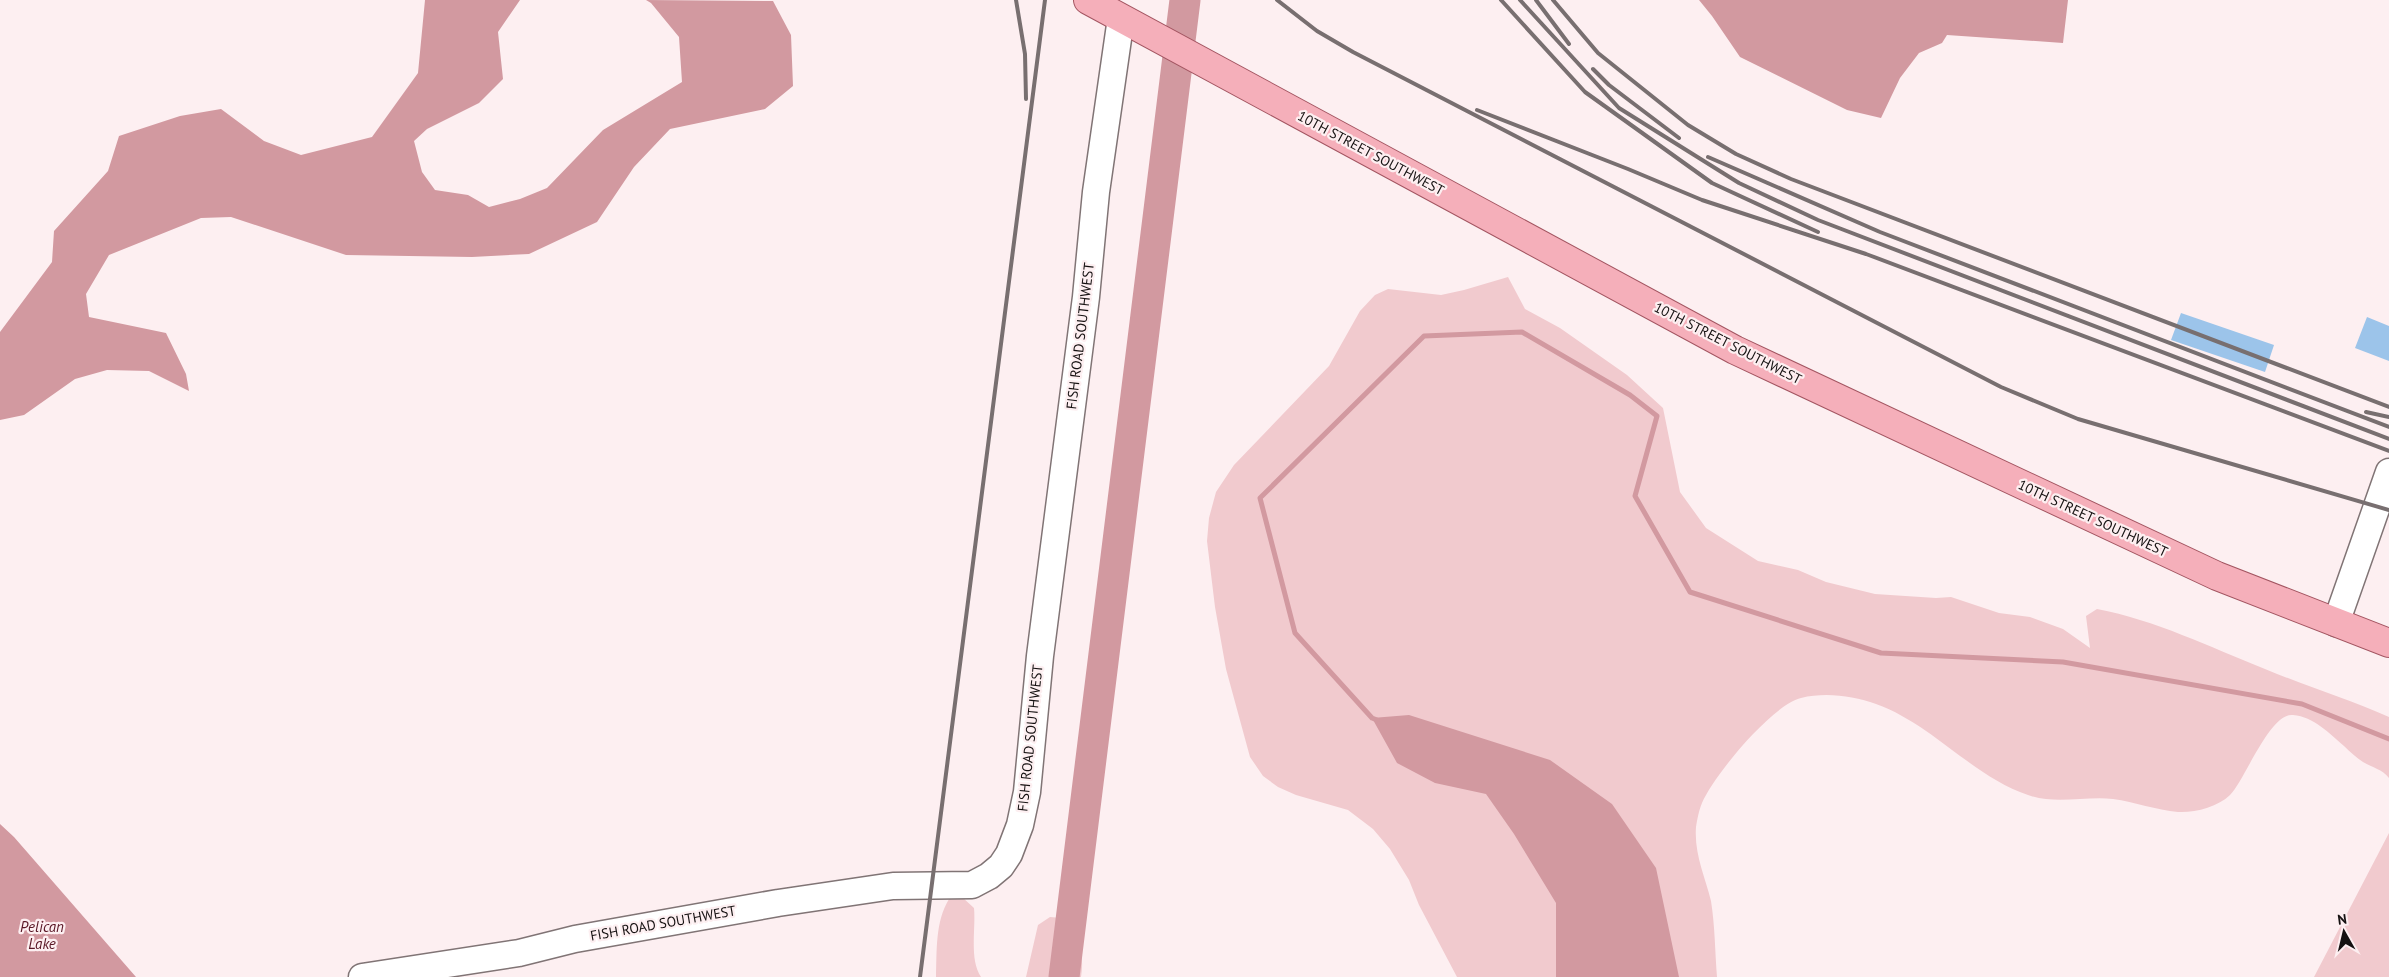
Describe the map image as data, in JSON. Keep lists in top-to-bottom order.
{
  "streets": {
    "main road": ["10TH STREET SOUTHWEST"],
    "street": ["FISH ROAD SOUTHWEST"]
  },
  "crossings": [
    ["10TH STREET SOUTHWEST", "FISH ROAD SOUTHWEST"]
  ],
  "water": ["Pelican Lake"],
  "north": "top"
}
